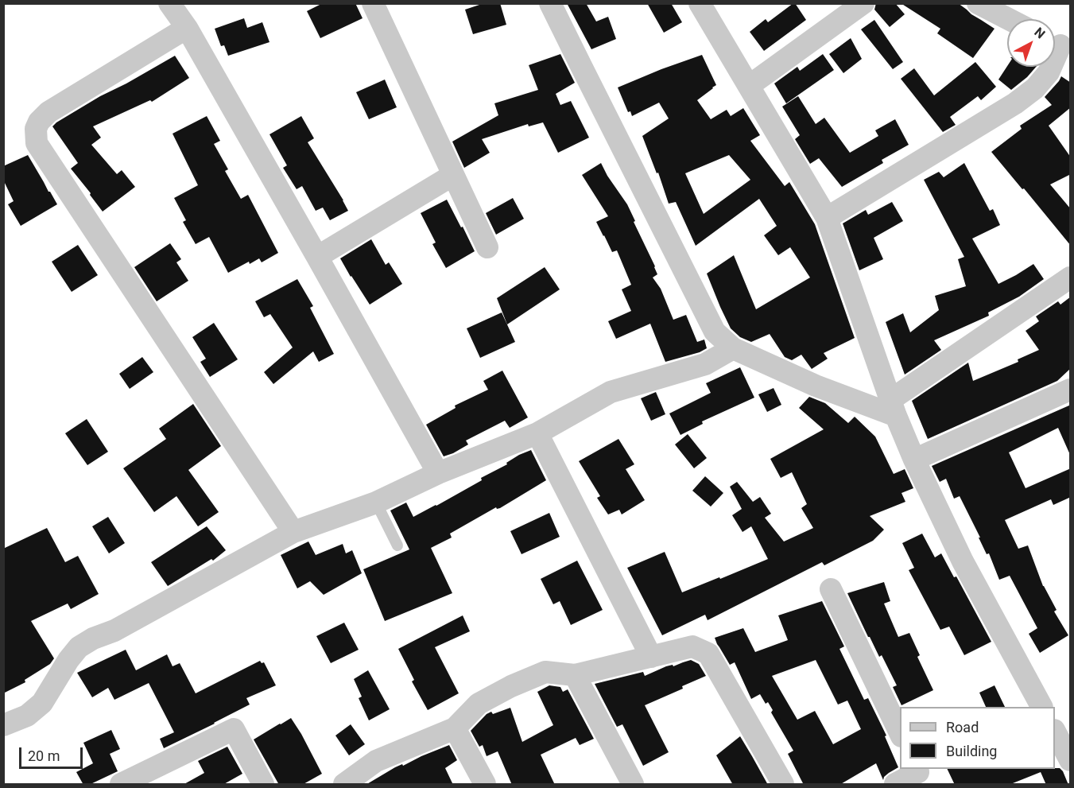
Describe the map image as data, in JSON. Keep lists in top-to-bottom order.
{
  "legend": ["Road", "Building"],
  "scale_bar": "20 m",
  "north": "top right"
}
